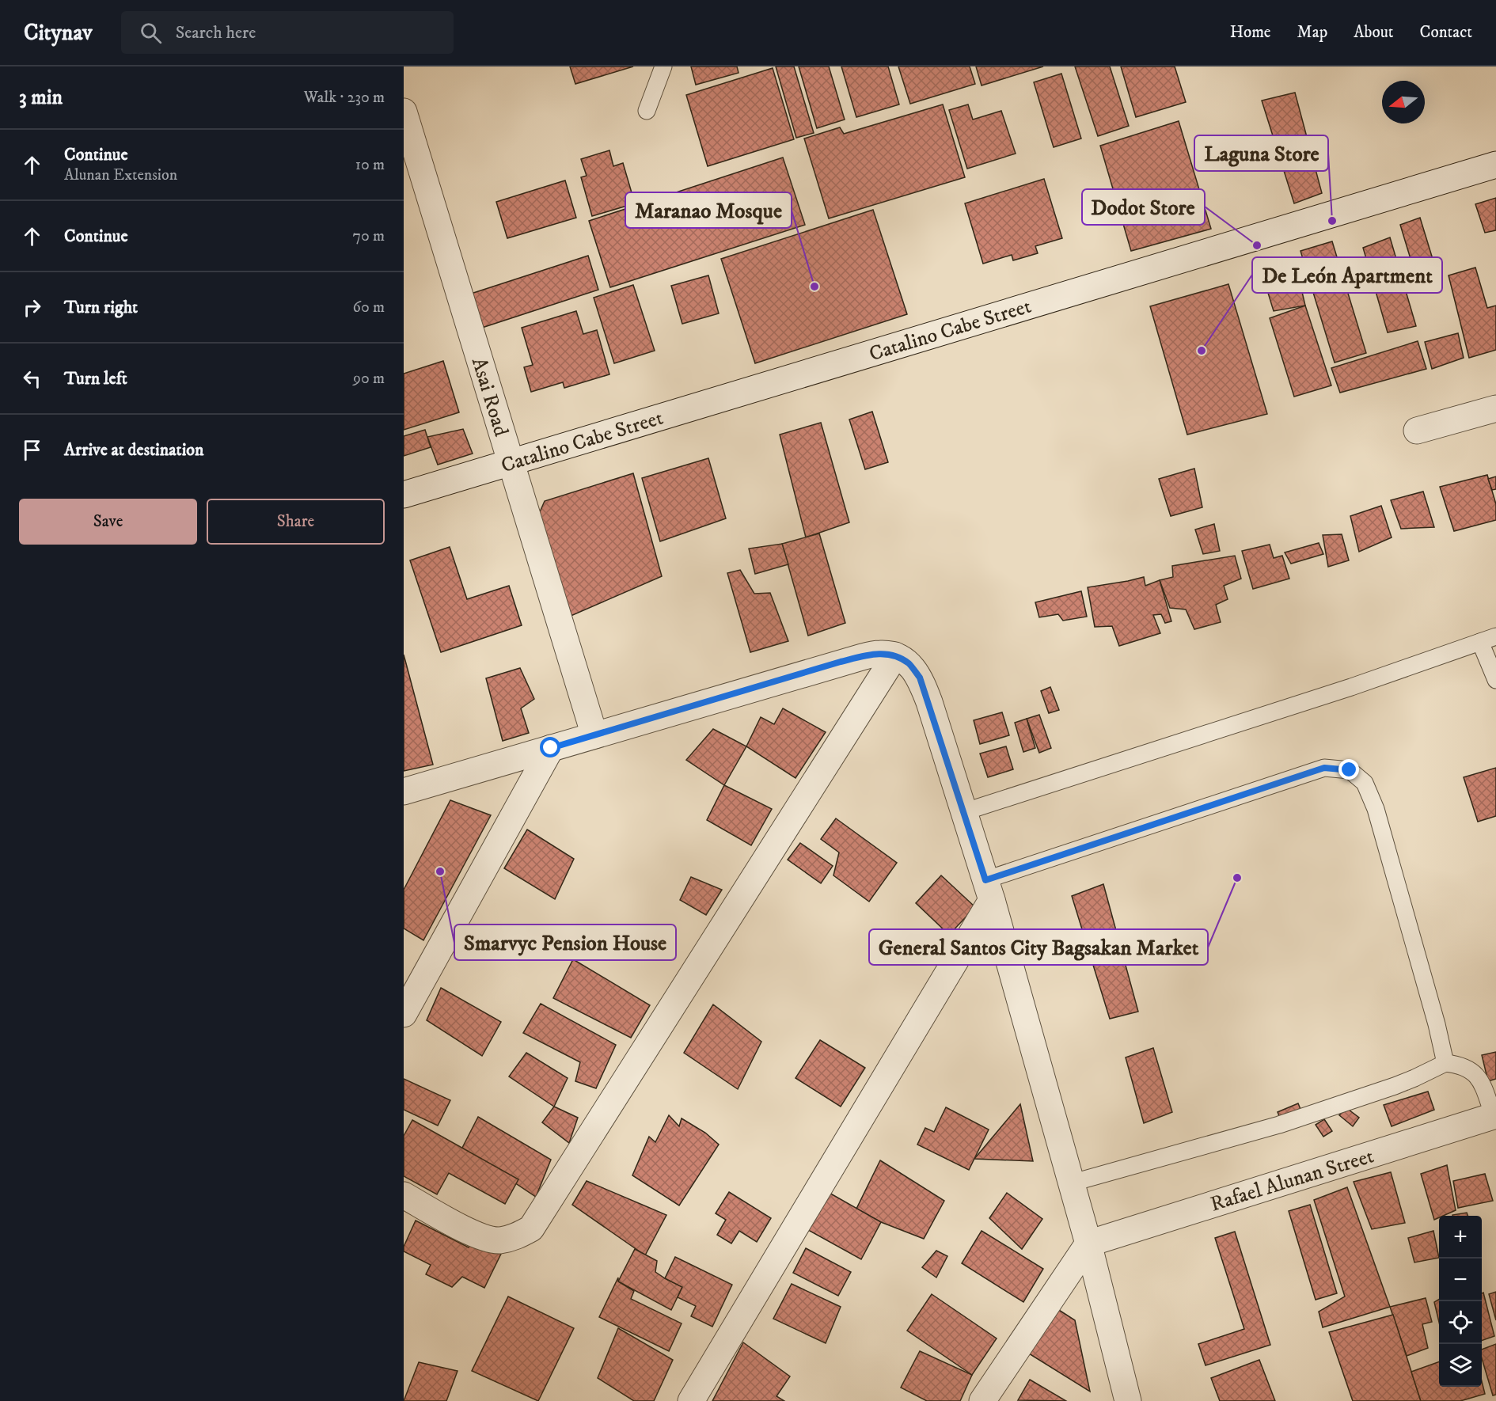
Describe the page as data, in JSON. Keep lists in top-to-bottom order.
{
  "streets": {
    "street": ["Catalino Cabe Street", "Asai Road", "Rafael Alunan Street"]
  },
  "crossings": [
    ["Catalino Cabe Street", "Asai Road"]
  ],
  "places": [
    "Laguna Store",
    "Dodot Store",
    "Maranao Mosque",
    "De León Apartment",
    "Smarvyc Pension House",
    "General Santos City Bagsakan Market"
  ],
  "north": "left",
  "page": {
    "header": "Citynav",
    "search": "Search here",
    "nav": [
      "Home",
      "Map",
      "About",
      "Contact"
    ],
    "heading": ["3 min", "Walk · 230 m"],
    "list": [
      ["Continue", "Alunan Extension", "10 m"],
      ["Continue", "70 m"],
      ["Turn right", "60 m"],
      ["Turn left", "90 m"],
      "Arrive at destination"
    ],
    "buttons": ["Save", "Share"],
    "map_buttons": ["+", "−"]
  }
}
